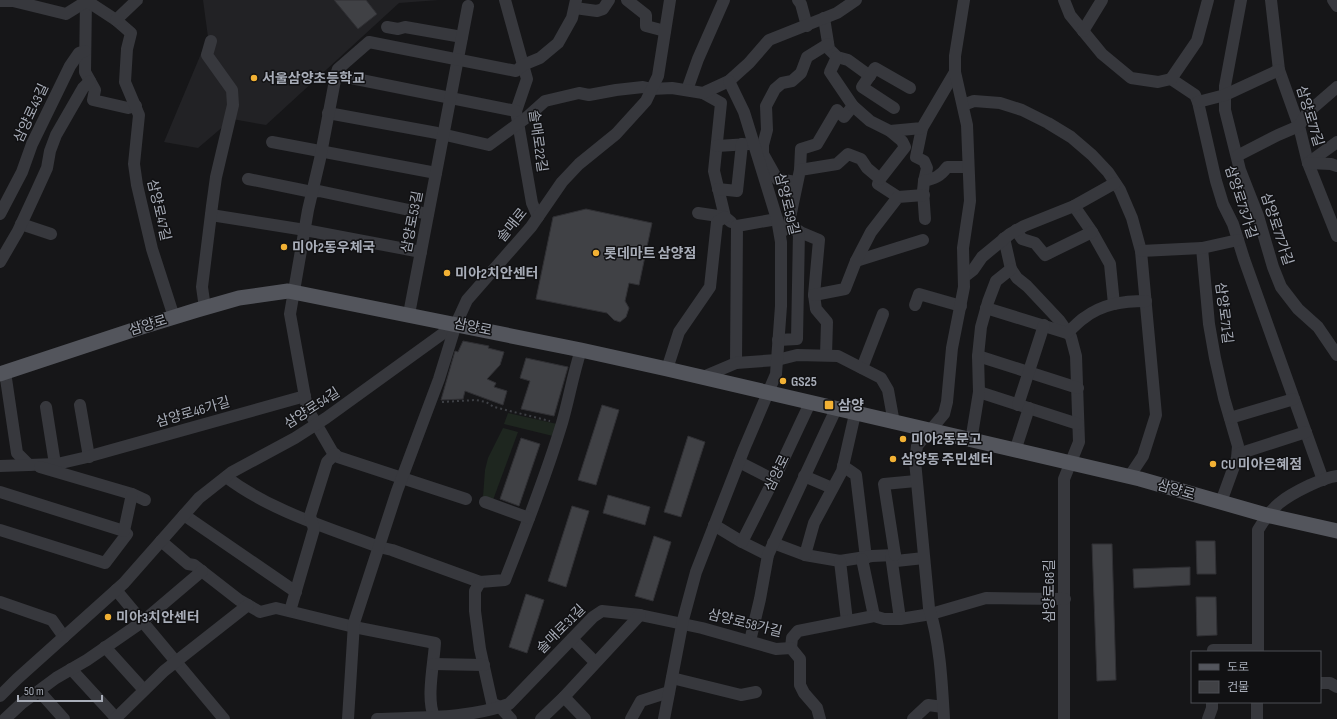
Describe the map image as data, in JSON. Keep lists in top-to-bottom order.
{
  "streets": {
    "main road": ["삼양로"],
    "street": [
      "삼양로43길",
      "삼양로77길",
      "솔매로22길",
      "삼양로73가길",
      "삼양로59길",
      "삼양로47길",
      "삼양로53길",
      "솔매로",
      "삼양로77가길",
      "삼양로71길",
      "삼양로54길",
      "삼양로46가길",
      "삼양로68길",
      "삼양로58가길",
      "솔매로31길"
    ]
  },
  "crossings": [
    ["솔매로22길", "솔매로"],
    ["삼양로59길", "삼양로"],
    ["삼양로59길", "삼양로58가길"],
    ["삼양로59길", "솔매로31길"],
    ["삼양로47길", "삼양로"],
    ["삼양로53길", "삼양로"],
    ["솔매로", "삼양로"],
    ["솔매로", "삼양로54길"],
    ["삼양로71길", "삼양로"],
    ["삼양로", "삼양로54길"],
    ["삼양로", "삼양로46가길"],
    ["삼양로", "삼양로68길"],
    ["삼양로58가길", "솔매로31길"]
  ],
  "places": {
    "other": [
      "서울삼양초등학교",
      "미아2동우체국",
      "롯데마트 삼양점",
      "미아2치안센터",
      "GS25",
      "미아2동문고",
      "삼양동 주민센터",
      "CU 미아은혜점",
      "미아3치안센터"
    ],
    "transit": ["삼양"]
  },
  "legend": ["도로", "건물"],
  "scale_bar": "50 m"
}
